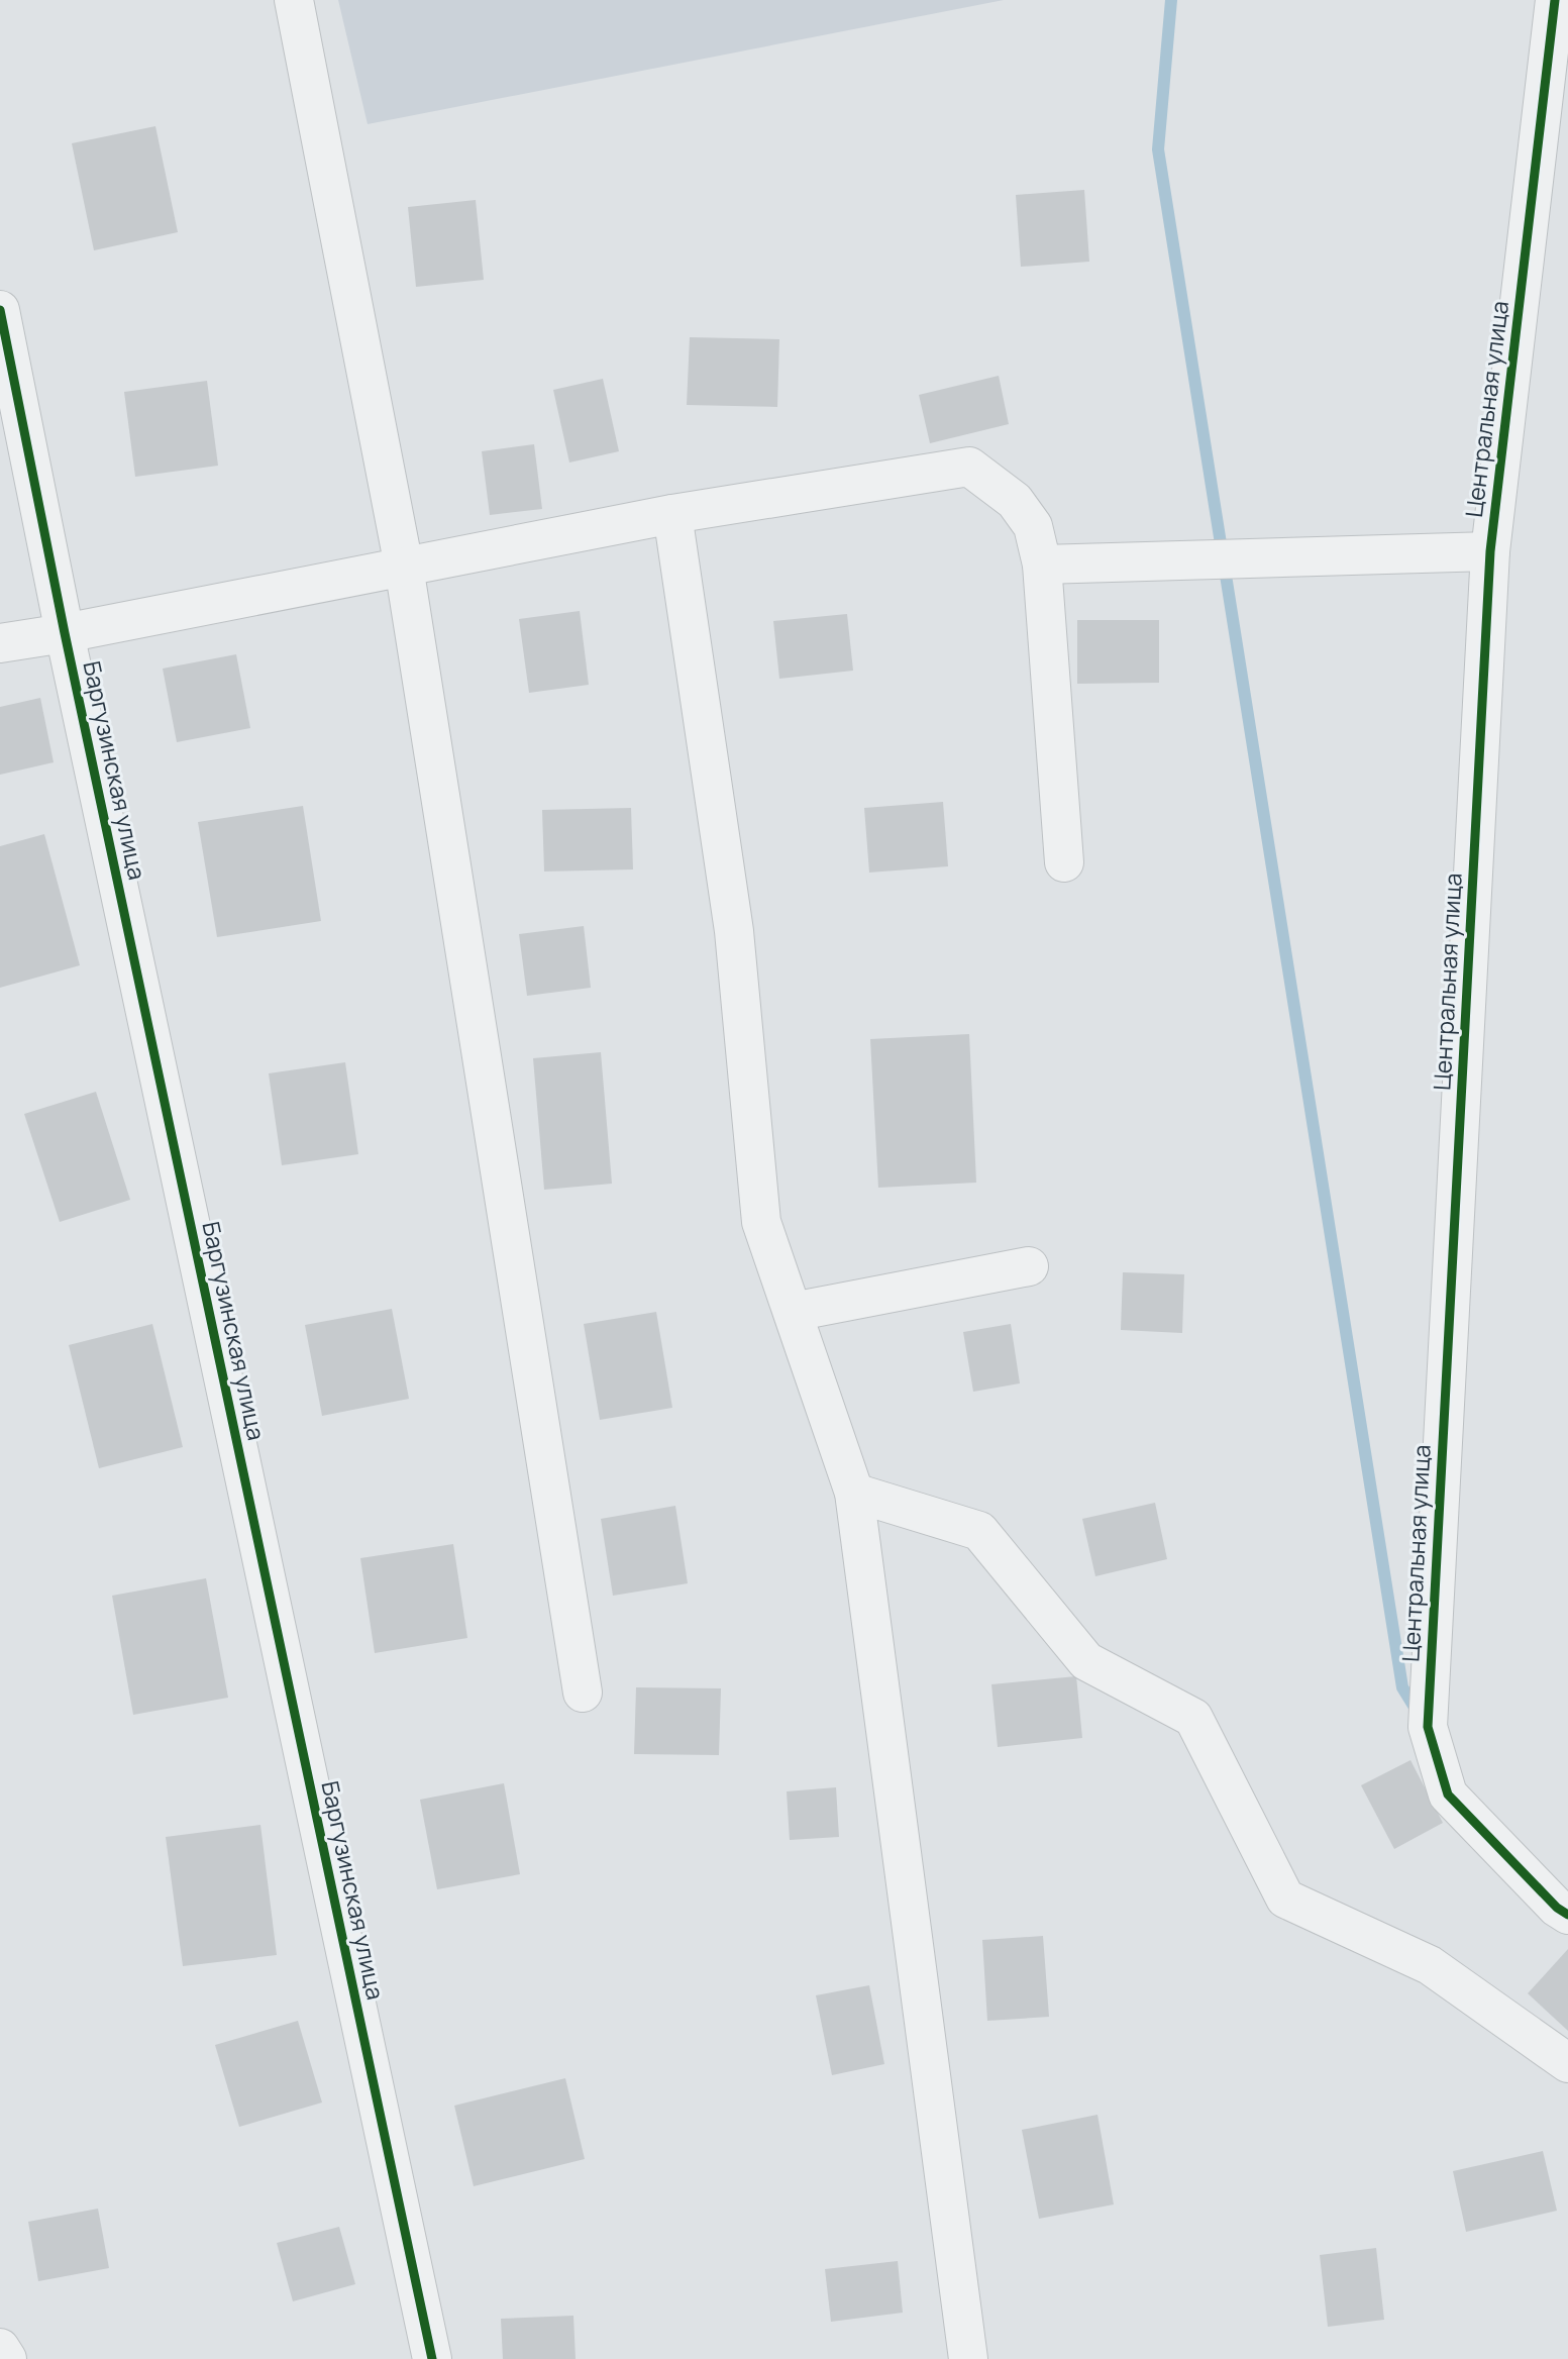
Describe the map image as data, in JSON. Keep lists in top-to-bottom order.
{
  "streets": {
    "street": ["Центральная улица", "Баргузинская улица"]
  }
}
